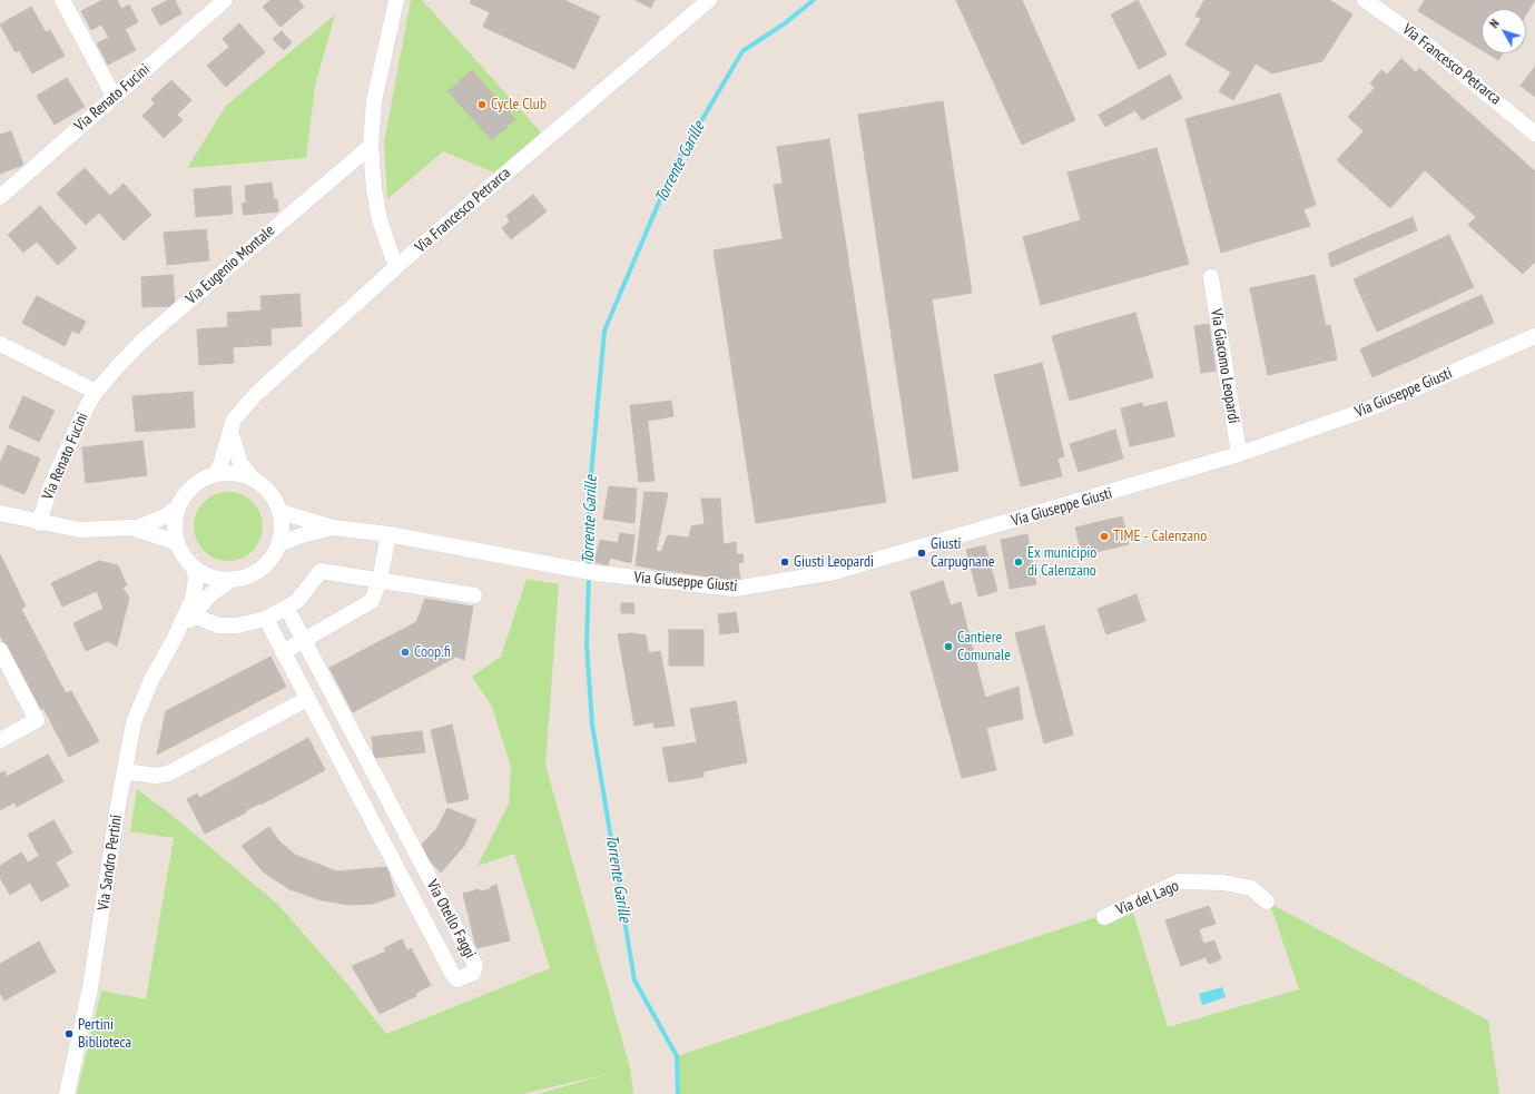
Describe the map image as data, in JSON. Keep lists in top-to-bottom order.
{
  "streets": {
    "street": [
      "Via Francesco Petrarca",
      "Via Renato Fucini",
      "Via Eugenio Montale",
      "Via Giacomo Leopardi",
      "Via Giuseppe Giusti",
      "Via Sandro Pertini",
      "Via del Lago",
      "Via Otello Faggi"
    ]
  },
  "crossings": [
    ["Via Francesco Petrarca", "Via Giuseppe Giusti"],
    ["Via Francesco Petrarca", "Via Sandro Pertini"],
    ["Via Renato Fucini", "Via Eugenio Montale"],
    ["Via Giacomo Leopardi", "Via Giuseppe Giusti"],
    ["Via Giuseppe Giusti", "Via Sandro Pertini"]
  ],
  "water": ["Torrente Garille"],
  "places": [
    "Cycle Club",
    "TIME - Calenzano",
    "Giusti Carpugnane",
    "Giusti Leopardi",
    "Ex municipio di Calenzano",
    "Cantiere Comunale",
    "Coop.fi",
    "Pertini Biblioteca"
  ],
  "north": "top left"
}
